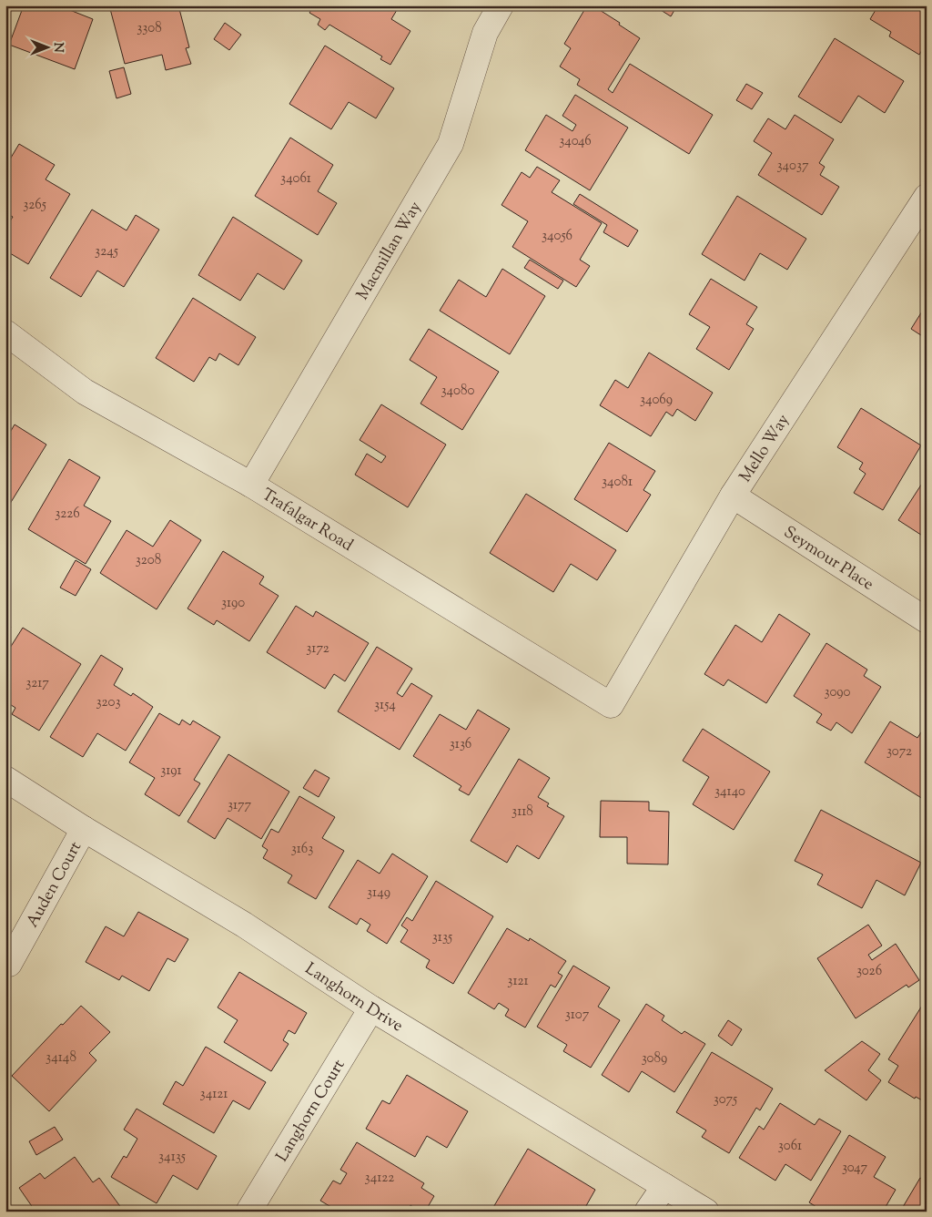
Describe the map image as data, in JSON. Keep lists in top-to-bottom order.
{
  "streets": {
    "street": [
      "Macmillan Way",
      "Mello Way",
      "Trafalgar Road",
      "Seymour Place",
      "Auden Court",
      "Langhorn Drive",
      "Langhorn Court"
    ]
  },
  "crossings": [
    ["Macmillan Way", "Trafalgar Road"],
    ["Mello Way", "Trafalgar Road"],
    ["Mello Way", "Seymour Place"],
    ["Auden Court", "Langhorn Drive"],
    ["Langhorn Drive", "Langhorn Court"]
  ],
  "house_numbers": [
    "3308",
    "34046",
    "34037",
    "34061",
    "3265",
    "34056",
    "3245",
    "34080",
    "34069",
    "34081",
    "3226",
    "3208",
    "3190",
    "3172",
    "3217",
    "3090",
    "3203",
    "3154",
    "3136",
    "3072",
    "3191",
    "34140",
    "3177",
    "3118",
    "3163",
    "3149",
    "3135",
    "3026",
    "3121",
    "3107",
    "34148",
    "3089",
    "34121",
    "3075",
    "3061",
    "34135",
    "3047",
    "34122"
  ],
  "north": "right"
}
